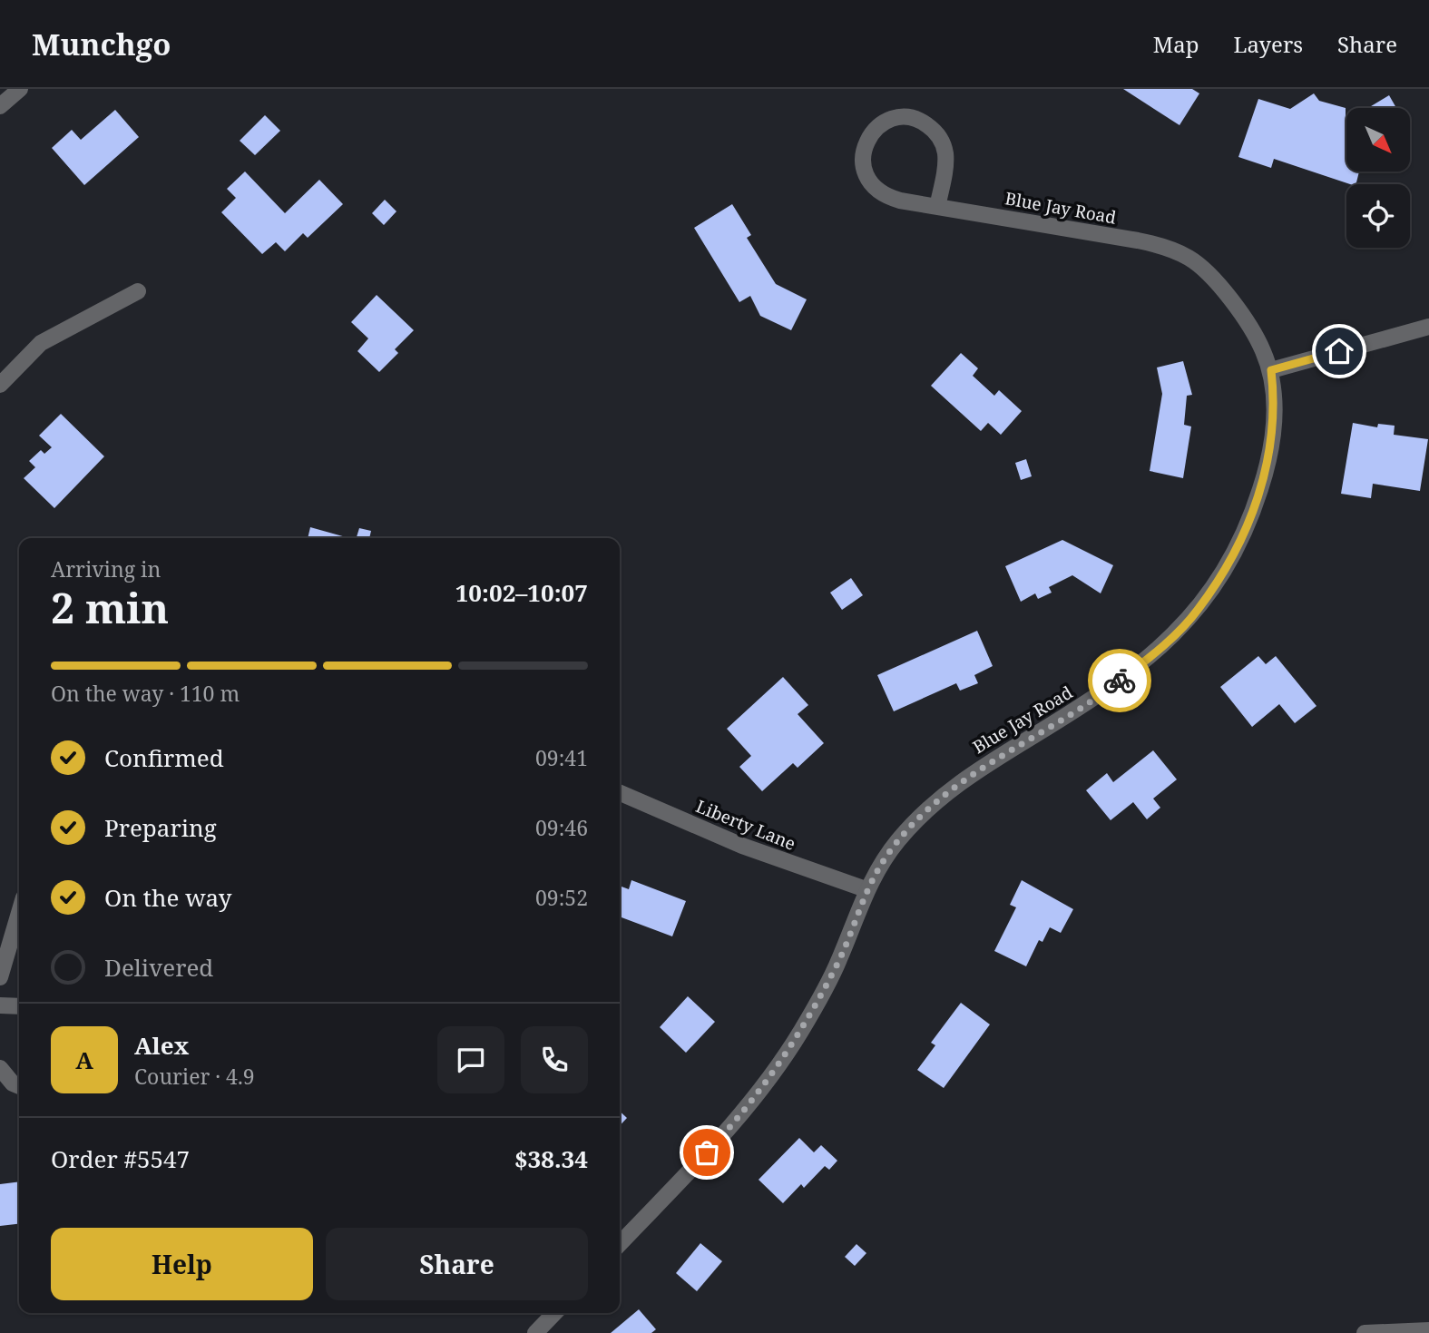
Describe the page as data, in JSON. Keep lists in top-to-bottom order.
{
  "streets": {
    "street": ["Blue Jay Road", "Liberty Lane"]
  },
  "crossings": [
    ["Blue Jay Road", "Liberty Lane"]
  ],
  "north": "bottom right",
  "page": {
    "header": "Munchgo",
    "nav": ["Map", "Layers", "Share"],
    "heading": ["2 min", "Arriving in", "10:02–10:07"],
    "panel": [
      "Alex",
      "Courier · 4.9",
      "Order #5547",
      "$38.34"
    ],
    "bar": "On the way · 110 m",
    "list": [
      ["Confirmed", "09:41"],
      ["Preparing", "09:46"],
      ["On the way", "09:52"],
      "Delivered"
    ],
    "round": "A",
    "buttons": ["Help", "Share"]
  }
}
